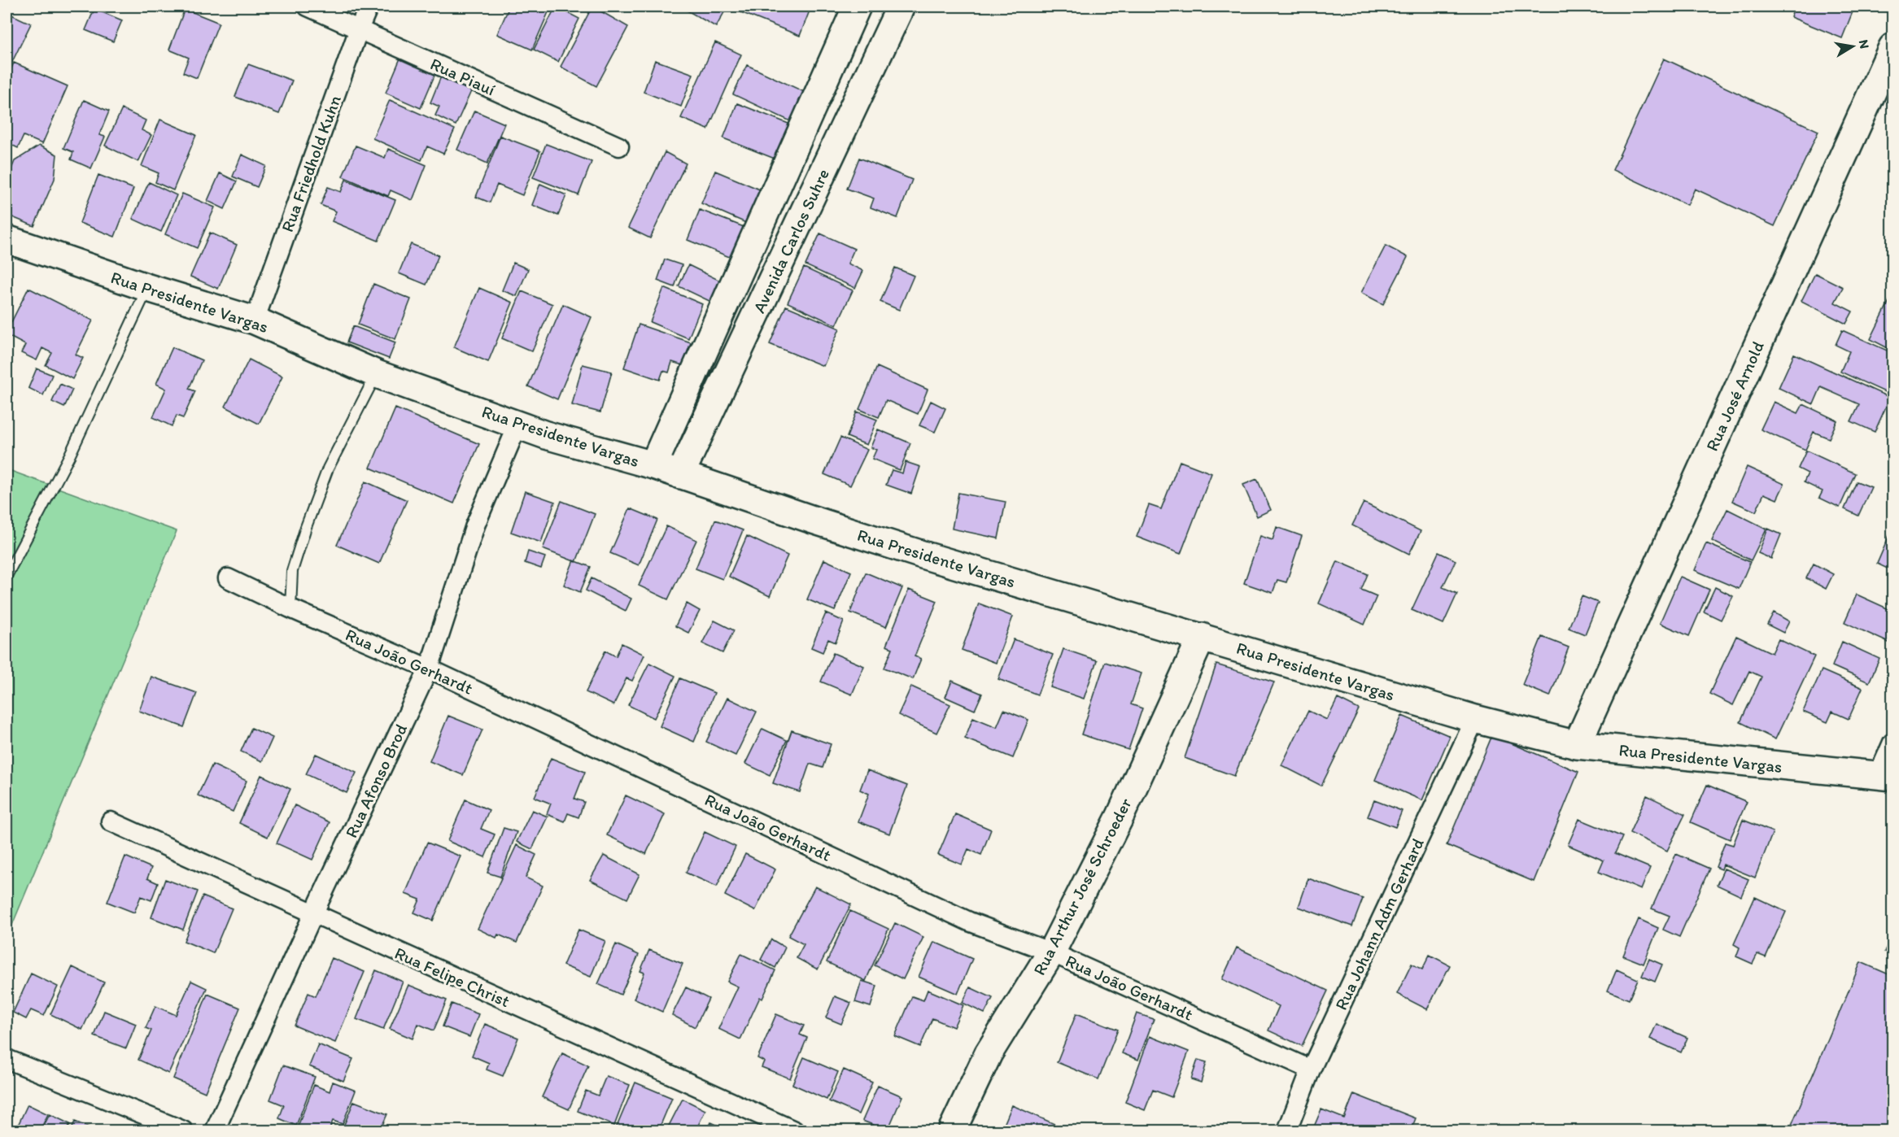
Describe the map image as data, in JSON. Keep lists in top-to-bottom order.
{
  "streets": {
    "street": [
      "Rua Piauí",
      "Rua Friedhold Kuhn",
      "Avenida Carlos Suhre",
      "Rua Presidente Vargas",
      "Rua José Arnold",
      "Rua João Gerhardt",
      "Rua Afonso Brod",
      "Rua Arthur José Schroeder",
      "Rua Johann Adm Gerhard",
      "Rua Felipe Christ"
    ]
  },
  "crossings": [
    ["Rua Piauí", "Rua Friedhold Kuhn"],
    ["Rua Friedhold Kuhn", "Rua Presidente Vargas"],
    ["Avenida Carlos Suhre", "Rua Presidente Vargas"],
    ["Rua Presidente Vargas", "Rua José Arnold"],
    ["Rua Presidente Vargas", "Rua Afonso Brod"],
    ["Rua Presidente Vargas", "Rua Arthur José Schroeder"],
    ["Rua Presidente Vargas", "Rua Johann Adm Gerhard"],
    ["Rua João Gerhardt", "Rua Afonso Brod"],
    ["Rua João Gerhardt", "Rua Arthur José Schroeder"],
    ["Rua João Gerhardt", "Rua Johann Adm Gerhard"],
    ["Rua Afonso Brod", "Rua Felipe Christ"]
  ],
  "north": "right"
}
